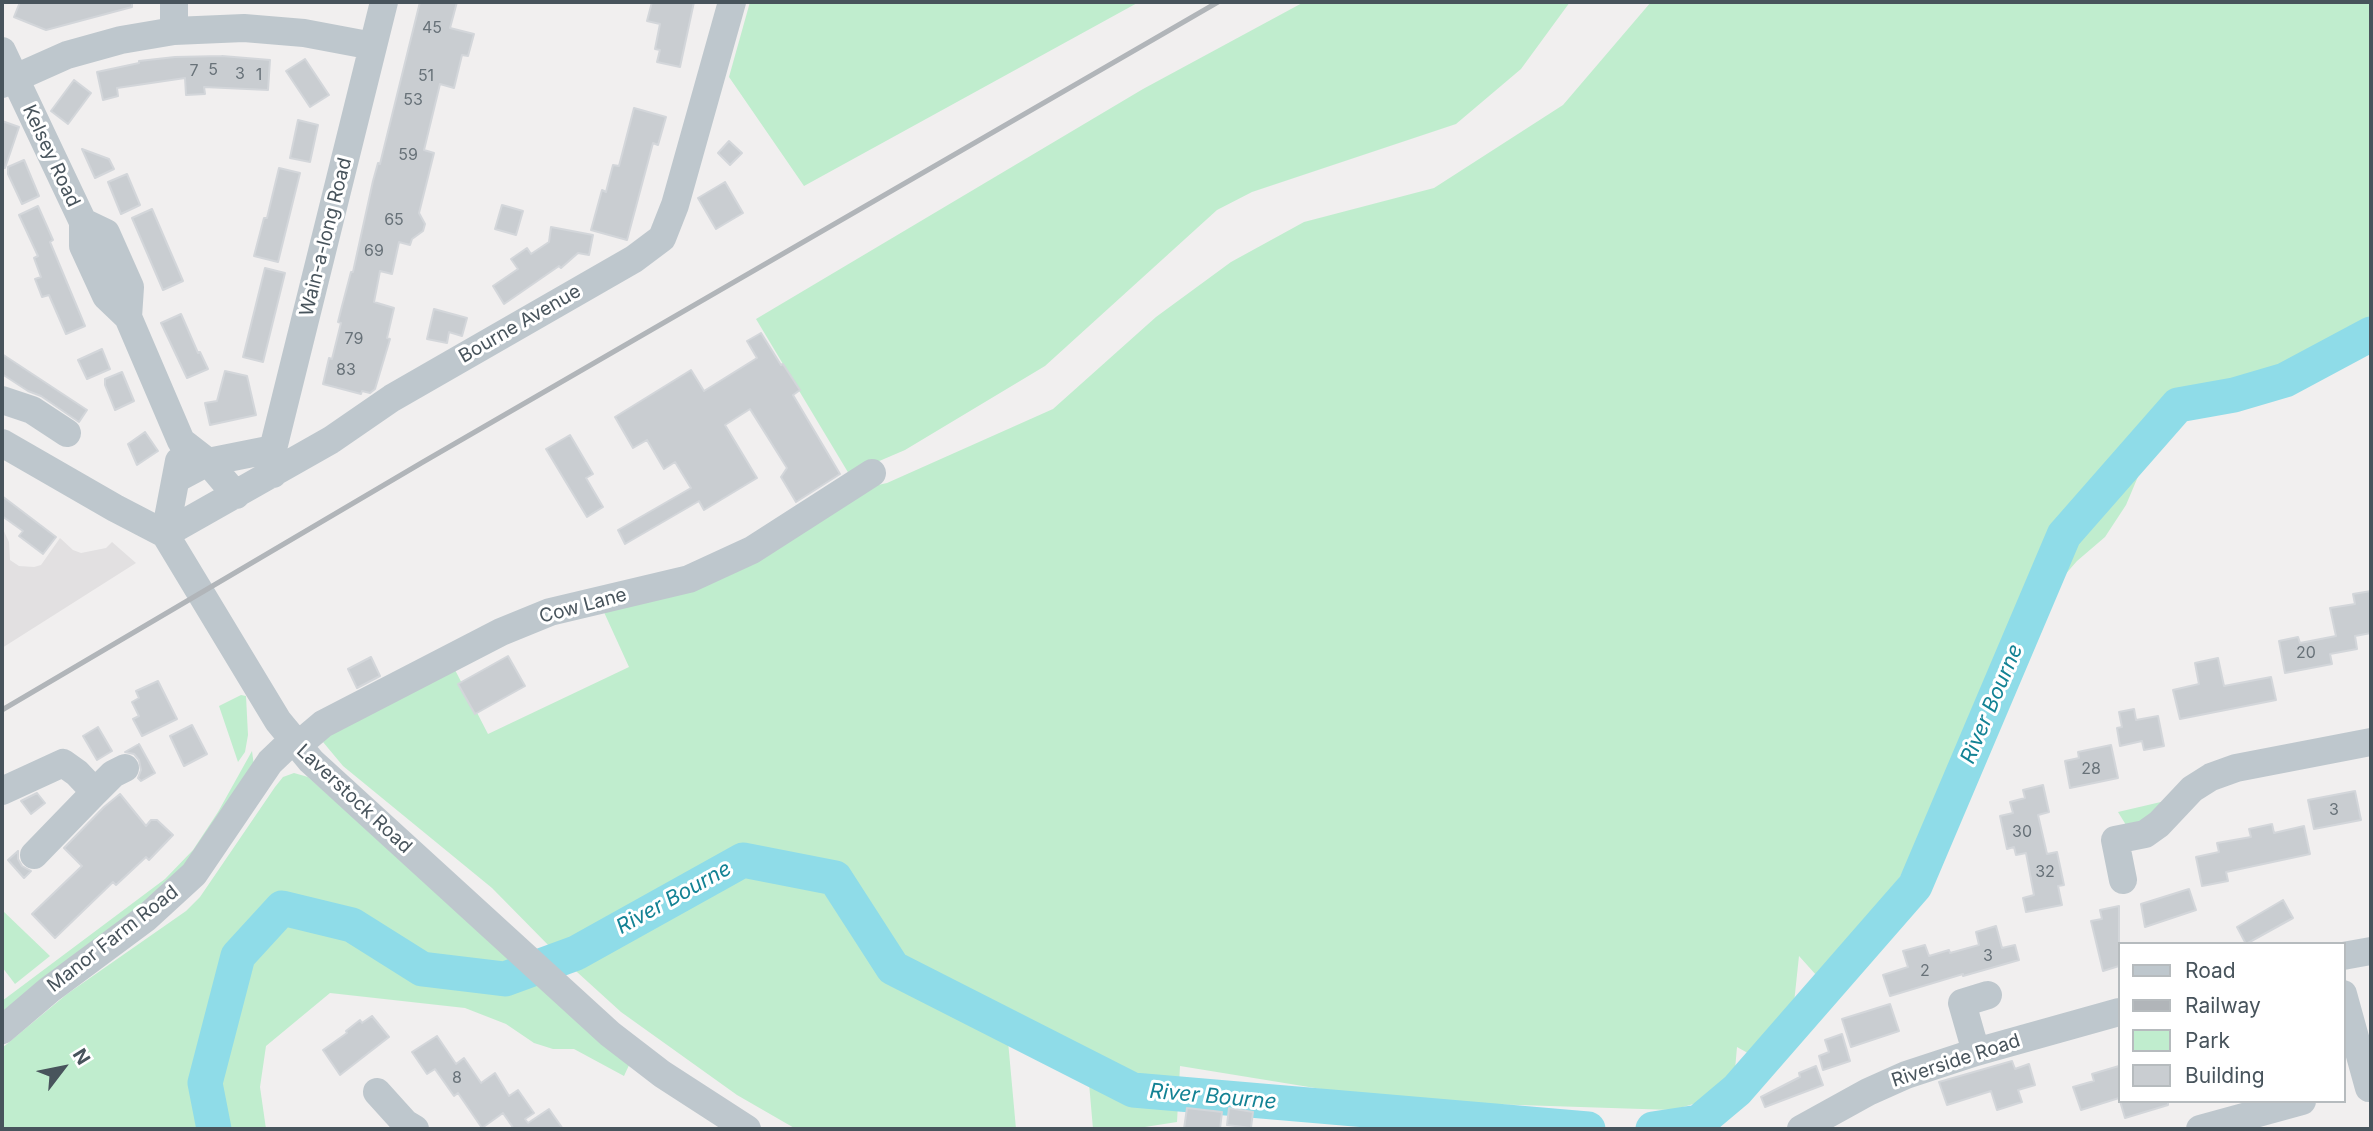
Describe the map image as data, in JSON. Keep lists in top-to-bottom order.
{
  "streets": {
    "street": [
      "Kelsey Road",
      "Wain-a-long Road",
      "Bourne Avenue",
      "Cow Lane",
      "Laverstock Road",
      "Manor Farm Road",
      "Riverside Road"
    ]
  },
  "crossings": [
    ["Kelsey Road", "Bourne Avenue"],
    ["Kelsey Road", "Laverstock Road"],
    ["Wain-a-long Road", "Bourne Avenue"],
    ["Bourne Avenue", "Laverstock Road"],
    ["Cow Lane", "Laverstock Road"],
    ["Cow Lane", "Manor Farm Road"],
    ["Laverstock Road", "Manor Farm Road"]
  ],
  "water": ["River Bourne"],
  "house_numbers": [
    "45",
    "5",
    "7",
    "3",
    "1",
    "51",
    "53",
    "59",
    "65",
    "69",
    "79",
    "83",
    "20",
    "28",
    "3",
    "30",
    "32",
    "3",
    "2",
    "8"
  ],
  "legend": [
    "Road",
    "Railway",
    "Park",
    "Building"
  ],
  "north": "top right"
}
